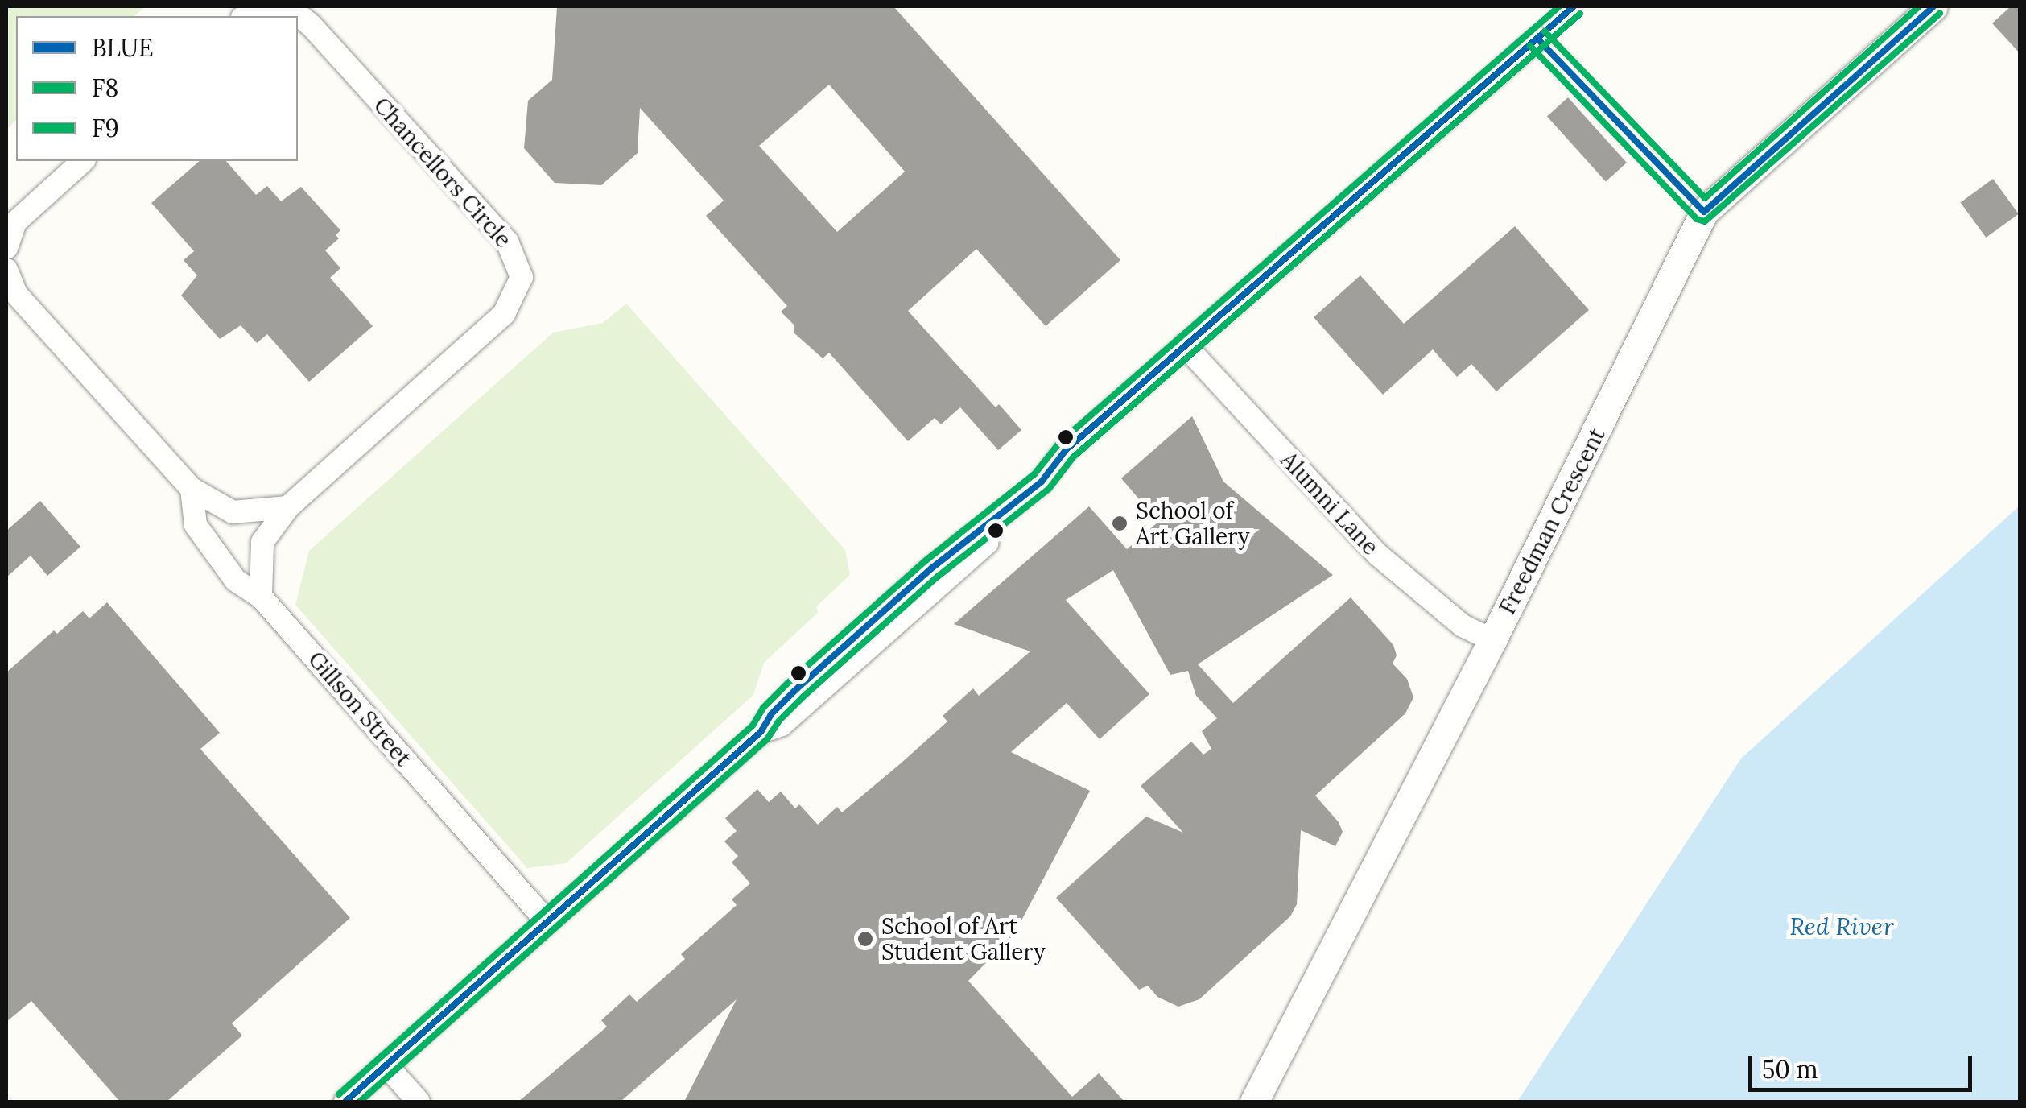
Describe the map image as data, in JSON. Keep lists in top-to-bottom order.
{
  "streets": {
    "street": [
      "Chancellors Circle",
      "Alumni Lane",
      "Freedman Crescent",
      "Gillson Street"
    ]
  },
  "crossings": [
    ["Chancellors Circle", "Gillson Street"],
    ["Alumni Lane", "Freedman Crescent"]
  ],
  "water": ["Red River"],
  "places": ["School of Art Gallery", "School of Art Student Gallery"],
  "lines": ["transit line BLUE", "transit line F9", "transit line F8"],
  "legend": ["BLUE", "F8", "F9"],
  "scale_bar": "50 m"
}
